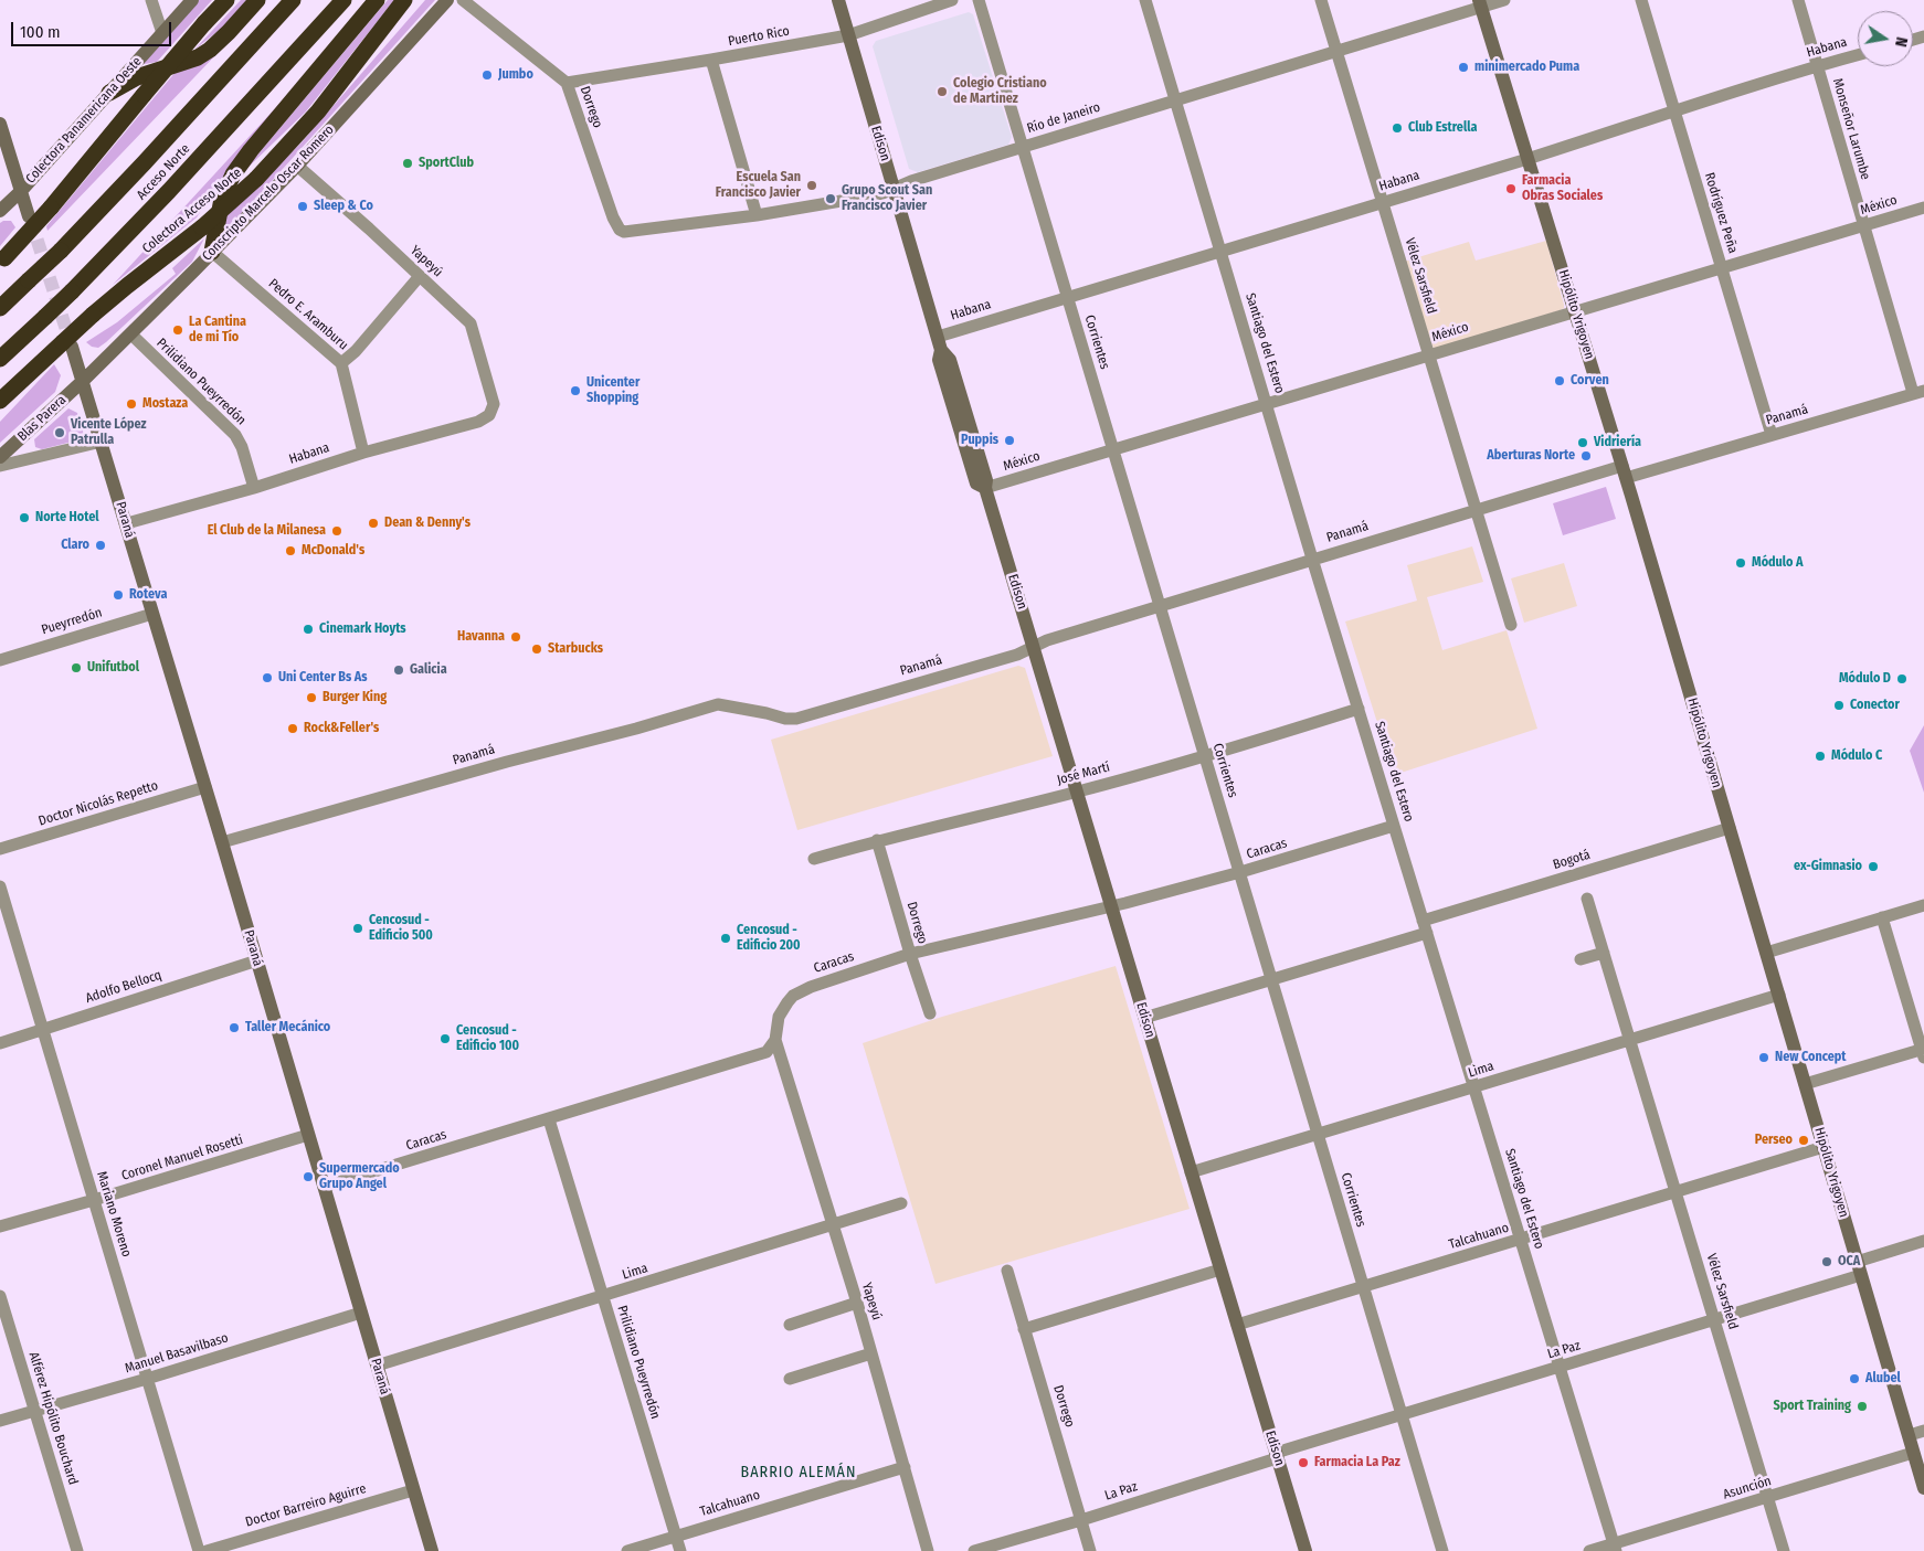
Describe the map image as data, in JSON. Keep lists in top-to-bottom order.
{
  "streets": {
    "highway": ["Acceso Norte", "Colectora Acceso Norte"],
    "street": [
      "Puerto Rico",
      "Habana",
      "Dorrego",
      "Río de Janeiro",
      "Colectora Panamericana Oeste",
      "Monseñor Larumbe",
      "Edison",
      "Conscripto Marcelo Oscar Romero",
      "México",
      "Rodríguez Peña",
      "Yapeyú",
      "Vélez Sarsfield",
      "Pedro E. Aramburu",
      "Hipólito Yrigoyen",
      "Corrientes",
      "Santiago del Estero",
      "Prilidiano Pueyrredón",
      "Panamá",
      "Blas Parera",
      "Paraná",
      "Pueyrredón",
      "José Martí",
      "Doctor Nicolás Repetto",
      "Caracas",
      "Bogotá",
      "Adolfo Bellocq",
      "Lima",
      "Coronel Manuel Rosetti",
      "Mariano Moreno",
      "Talcahuano",
      "La Paz",
      "Manuel Basavilbaso",
      "Alférez Hipólito Bouchard",
      "Asunción",
      "Doctor Barreiro Aguirre"
    ]
  },
  "crossings": [
    ["Puerto Rico", "Dorrego"],
    ["Puerto Rico", "Edison"],
    ["Habana", "Monseñor Larumbe"],
    ["Habana", "Edison"],
    ["Habana", "Rodríguez Peña"],
    ["Habana", "Yapeyú"],
    ["Habana", "Vélez Sarsfield"],
    ["Habana", "Pedro E. Aramburu"],
    ["Habana", "Hipólito Yrigoyen"],
    ["Habana", "Corrientes"],
    ["Habana", "Santiago del Estero"],
    ["Habana", "Prilidiano Pueyrredón"],
    ["Habana", "Paraná"],
    ["Dorrego", "Río de Janeiro"],
    ["Dorrego", "José Martí"],
    ["Dorrego", "Caracas"],
    ["Dorrego", "La Paz"],
    ["Río de Janeiro", "Edison"],
    ["Río de Janeiro", "Vélez Sarsfield"],
    ["Río de Janeiro", "Hipólito Yrigoyen"],
    ["Río de Janeiro", "Corrientes"],
    ["Río de Janeiro", "Santiago del Estero"],
    ["Monseñor Larumbe", "México"],
    ["Monseñor Larumbe", "Panamá"],
    ["Edison", "México"],
    ["Edison", "Panamá"],
    ["Edison", "José Martí"],
    ["Edison", "Caracas"],
    ["Edison", "Bogotá"],
    ["Edison", "Lima"],
    ["Edison", "Talcahuano"],
    ["Edison", "La Paz"],
    ["Conscripto Marcelo Oscar Romero", "Yapeyú"],
    ["Conscripto Marcelo Oscar Romero", "Pedro E. Aramburu"],
    ["Conscripto Marcelo Oscar Romero", "Prilidiano Pueyrredón"],
    ["Conscripto Marcelo Oscar Romero", "Blas Parera"],
    ["Conscripto Marcelo Oscar Romero", "Paraná"],
    ["México", "Rodríguez Peña"],
    ["México", "Vélez Sarsfield"],
    ["México", "Hipólito Yrigoyen"],
    ["México", "Corrientes"],
    ["México", "Santiago del Estero"],
    ["Rodríguez Peña", "Panamá"],
    ["Yapeyú", "Caracas"],
    ["Yapeyú", "Lima"],
    ["Yapeyú", "Talcahuano"],
    ["Vélez Sarsfield", "Panamá"],
    ["Vélez Sarsfield", "Lima"],
    ["Vélez Sarsfield", "Talcahuano"],
    ["Vélez Sarsfield", "La Paz"],
    ["Vélez Sarsfield", "Asunción"],
    ["Hipólito Yrigoyen", "Panamá"],
    ["Hipólito Yrigoyen", "Bogotá"],
    ["Hipólito Yrigoyen", "Lima"],
    ["Hipólito Yrigoyen", "Talcahuano"],
    ["Hipólito Yrigoyen", "La Paz"],
    ["Hipólito Yrigoyen", "Asunción"],
    ["Corrientes", "Panamá"],
    ["Corrientes", "José Martí"],
    ["Corrientes", "Caracas"],
    ["Corrientes", "Bogotá"],
    ["Corrientes", "Lima"],
    ["Corrientes", "Talcahuano"],
    ["Corrientes", "La Paz"],
    ["Santiago del Estero", "Panamá"],
    ["Santiago del Estero", "José Martí"],
    ["Santiago del Estero", "Caracas"],
    ["Santiago del Estero", "Bogotá"],
    ["Santiago del Estero", "Lima"],
    ["Santiago del Estero", "Talcahuano"],
    ["Santiago del Estero", "La Paz"],
    ["Santiago del Estero", "Asunción"],
    ["Prilidiano Pueyrredón", "Caracas"],
    ["Prilidiano Pueyrredón", "Lima"],
    ["Prilidiano Pueyrredón", "Talcahuano"],
    ["Panamá", "Paraná"],
    ["Blas Parera", "Paraná"],
    ["Paraná", "Pueyrredón"],
    ["Paraná", "Doctor Nicolás Repetto"],
    ["Paraná", "Caracas"],
    ["Paraná", "Adolfo Bellocq"],
    ["Paraná", "Lima"],
    ["Paraná", "Coronel Manuel Rosetti"],
    ["Paraná", "Manuel Basavilbaso"],
    ["Paraná", "Doctor Barreiro Aguirre"],
    ["Adolfo Bellocq", "Mariano Moreno"],
    ["Coronel Manuel Rosetti", "Mariano Moreno"],
    ["Mariano Moreno", "Manuel Basavilbaso"],
    ["Manuel Basavilbaso", "Alférez Hipólito Bouchard"]
  ],
  "districts": ["BARRIO ALEMÁN"],
  "places": [
    "minimercado Puma",
    "Jumbo",
    "Colegio Cristiano de Martinez",
    "Club Estrella",
    "SportClub",
    "Escuela San Francisco Javier",
    "Farmacia Obras Sociales",
    "Grupo Scout San Francisco Javier",
    "Sleep & Co",
    "La Cantina de mi Tío",
    "Corven",
    "Unicenter Shopping",
    "Mostaza",
    "Vicente López Patrulla",
    "Puppis",
    "Vidriería",
    "Aberturas Norte",
    "Norte Hotel",
    "Dean & Denny's",
    "El Club de la Milanesa",
    "Claro",
    "McDonald's",
    "Módulo A",
    "Roteva",
    "Cinemark Hoyts",
    "Havanna",
    "Starbucks",
    "Unifutbol",
    "Galicia",
    "Uni Center Bs As",
    "Módulo D",
    "Burger King",
    "Conector",
    "Rock&Feller's",
    "Módulo C",
    "ex-Gimnasio",
    "Cencosud - Edificio 500",
    "Cencosud - Edificio 200",
    "Taller Mecánico",
    "Cencosud - Edificio 100",
    "New Concept",
    "Perseo",
    "Supermercado Grupo Angel",
    "OCA",
    "Alubel",
    "Sport Training",
    "Farmacia La Paz"
  ],
  "scale_bar": "100 m",
  "north": "right"
}
